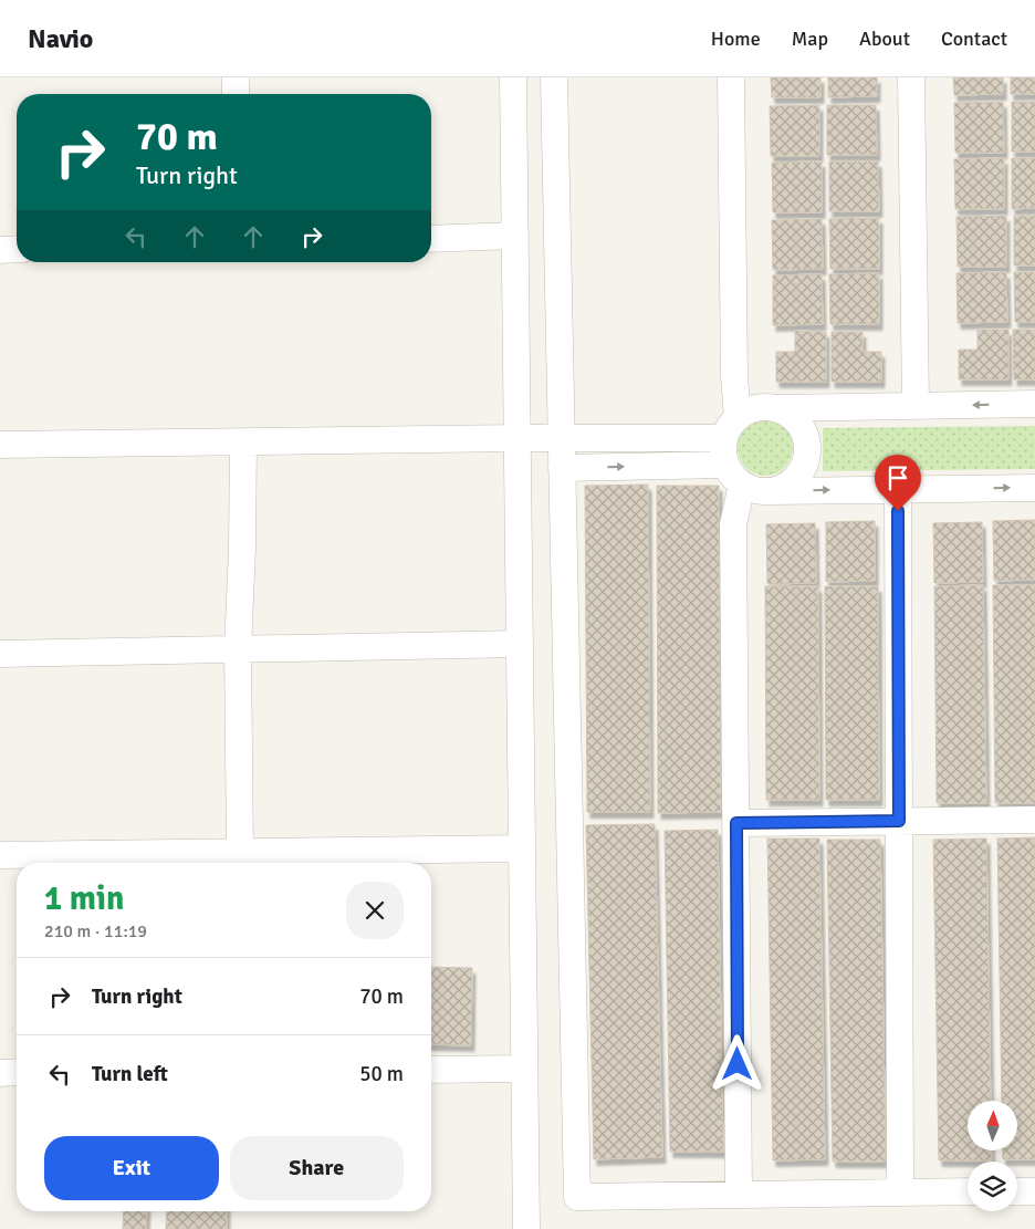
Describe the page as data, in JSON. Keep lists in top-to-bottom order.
{
  "north": "top",
  "page": {
    "header": "Navio",
    "nav": [
      "Home",
      "Map",
      "About",
      "Contact"
    ],
    "turn": ["70 m", "Turn right"],
    "heading": ["1 min", "210 m · 11:19"],
    "list": [
      {
        "name": "Turn right",
        "value": "70 m"
      },
      {
        "name": "Turn left",
        "value": "50 m"
      }
    ],
    "buttons": ["Exit", "Share"]
  }
}
